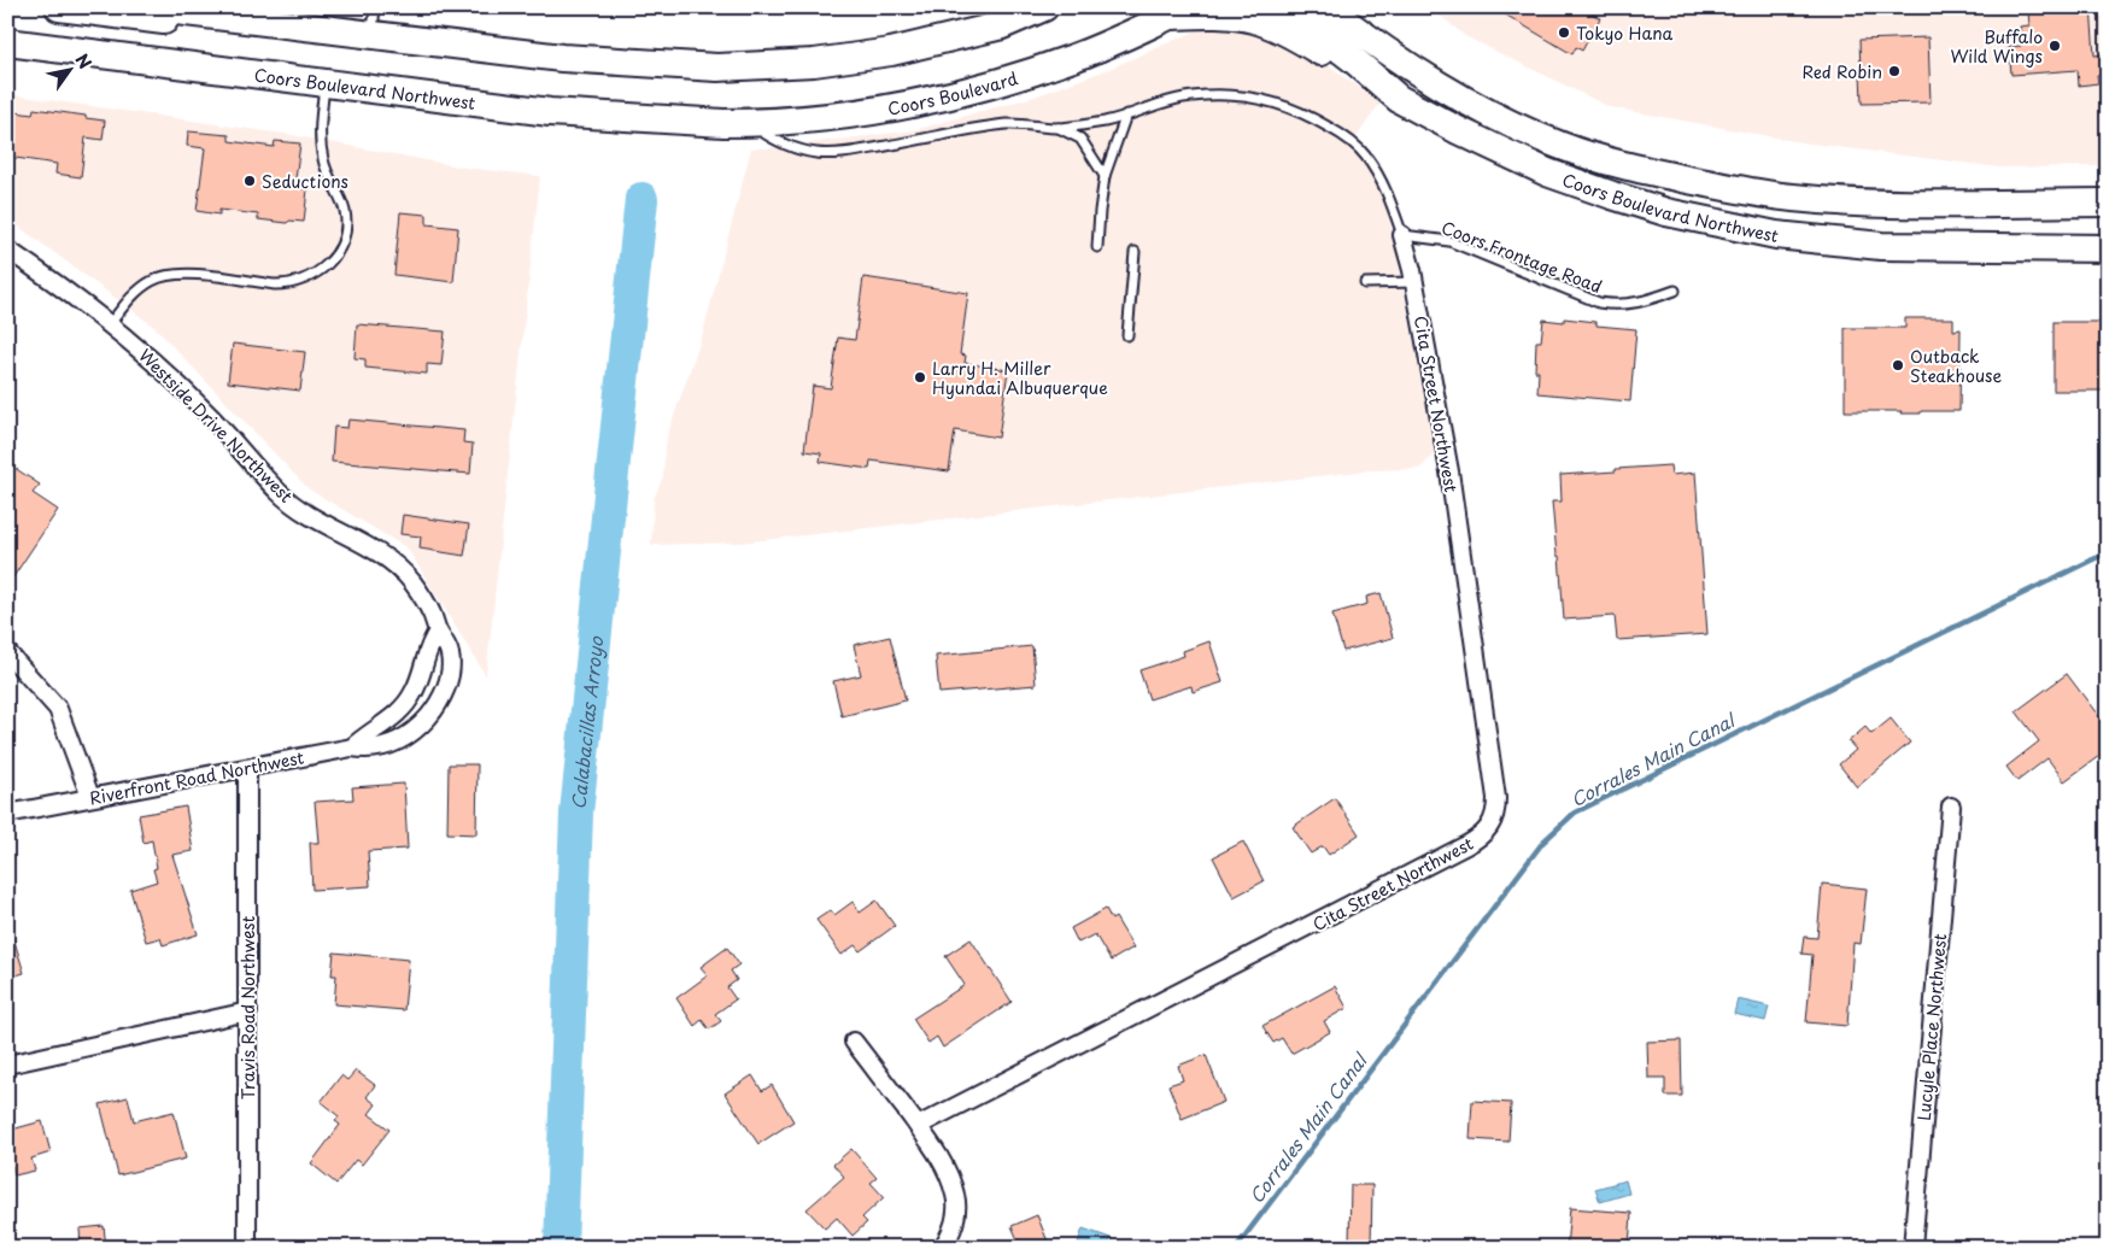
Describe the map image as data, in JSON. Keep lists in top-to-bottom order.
{
  "streets": {
    "main road": ["Coors Boulevard Northwest", "Coors Boulevard"],
    "street": [
      "Cita Street Northwest",
      "Westside Drive Northwest",
      "Riverfront Road Northwest",
      "Travis Road Northwest",
      "Lucyle Place Northwest"
    ],
    "lane": ["Coors Frontage Road"]
  },
  "crossings": [
    ["Coors Boulevard Northwest", "Coors Boulevard"],
    ["Coors Frontage Road", "Cita Street Northwest"],
    ["Westside Drive Northwest", "Riverfront Road Northwest"],
    ["Riverfront Road Northwest", "Travis Road Northwest"]
  ],
  "water": ["Calabacillas Arroyo", "Corrales Main Canal"],
  "places": [
    "Tokyo Hana",
    "Buffalo Wild Wings",
    "Red Robin",
    "Seductions",
    "Outback Steakhouse",
    "Larry H. Miller Hyundai Albuquerque"
  ],
  "north": "top right"
}
